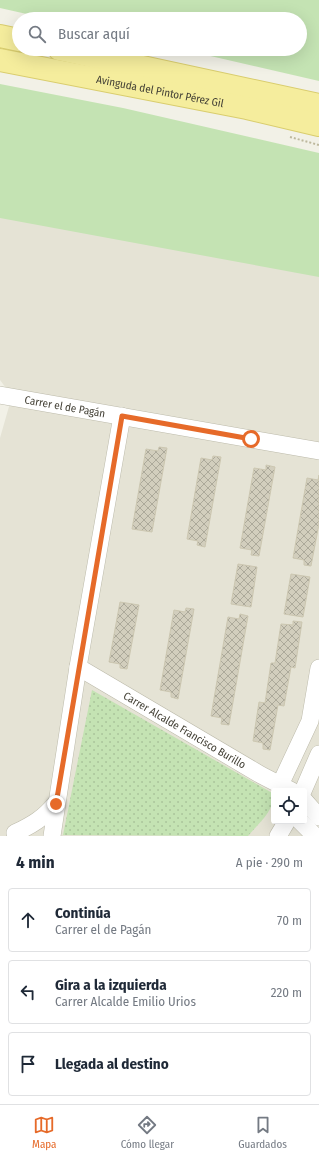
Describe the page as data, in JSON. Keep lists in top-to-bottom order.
{
  "streets": {
    "main road": ["Avinguda del Pintor Pérez Gil"],
    "street": ["Carrer el de Pagán", "Carrer Alcalde Francisco Burillo"]
  },
  "page": {
    "search": "Buscar aquí",
    "heading": ["4 min", "A pie · 290 m"],
    "list": [
      ["Continúa", "Carrer el de Pagán", "70 m"],
      ["Gira a la izquierda", "Carrer Alcalde Emilio Urios", "220 m"],
      "Llegada al destino"
    ],
    "nav": ["Mapa", "Cómo llegar", "Guardados"]
  }
}
